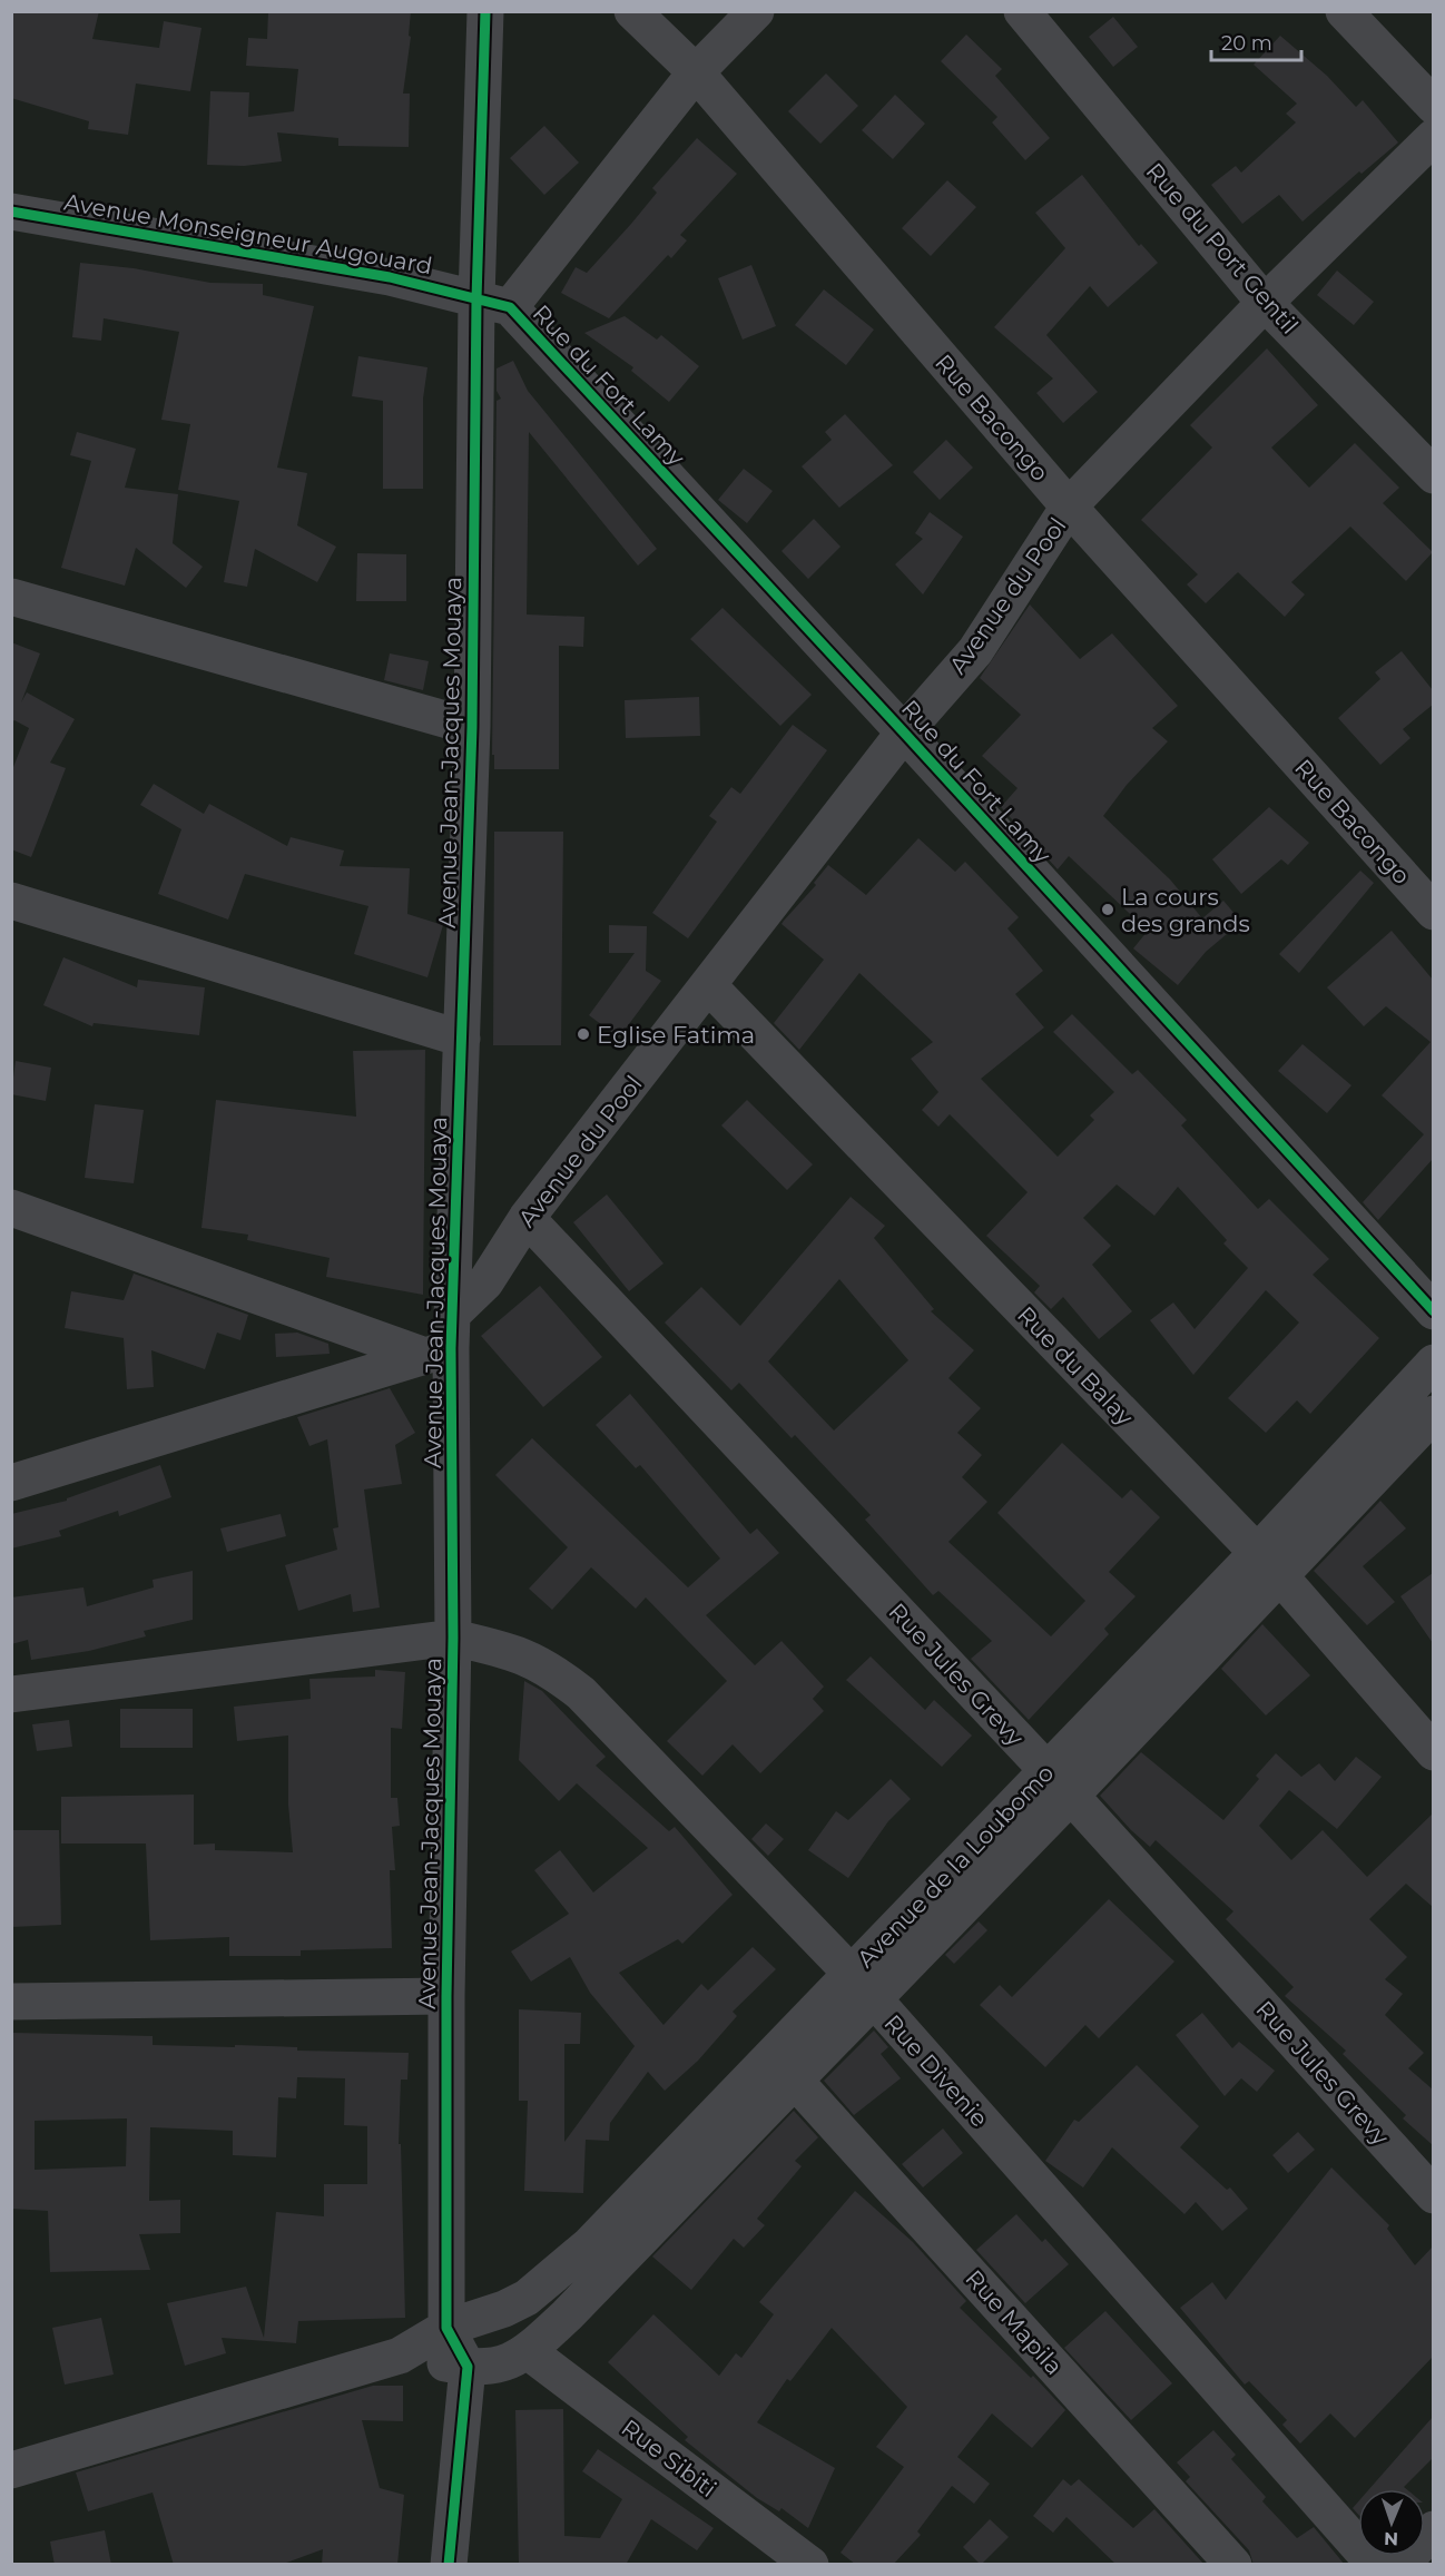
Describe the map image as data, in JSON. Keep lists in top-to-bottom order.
{
  "streets": {
    "street": [
      "Avenue Monseigneur Augouard",
      "Rue du Port Gentil",
      "Rue du Fort Lamy",
      "Rue Bacongo",
      "Avenue du Pool",
      "Avenue Jean-Jacques Mouaya",
      "Rue du Balay",
      "Rue Jules Grevy",
      "Avenue de la Loubomo",
      "Rue Divenie",
      "Rue Mapila",
      "Rue Sibiti"
    ]
  },
  "crossings": [
    ["Avenue Monseigneur Augouard", "Rue du Fort Lamy"],
    ["Avenue Monseigneur Augouard", "Avenue Jean-Jacques Mouaya"],
    ["Rue du Port Gentil", "Avenue du Pool"],
    ["Rue du Fort Lamy", "Avenue du Pool"],
    ["Rue du Fort Lamy", "Avenue Jean-Jacques Mouaya"],
    ["Rue Bacongo", "Avenue du Pool"],
    ["Avenue du Pool", "Avenue Jean-Jacques Mouaya"],
    ["Avenue du Pool", "Rue du Balay"],
    ["Avenue du Pool", "Rue Jules Grevy"],
    ["Avenue Jean-Jacques Mouaya", "Avenue de la Loubomo"],
    ["Avenue Jean-Jacques Mouaya", "Rue Divenie"],
    ["Rue du Balay", "Avenue de la Loubomo"],
    ["Rue Jules Grevy", "Avenue de la Loubomo"],
    ["Avenue de la Loubomo", "Rue Divenie"],
    ["Avenue de la Loubomo", "Rue Mapila"],
    ["Avenue de la Loubomo", "Rue Sibiti"]
  ],
  "places": ["La cours des grands", "Eglise Fatima"],
  "scale_bar": "20 m",
  "north": "bottom"
}
